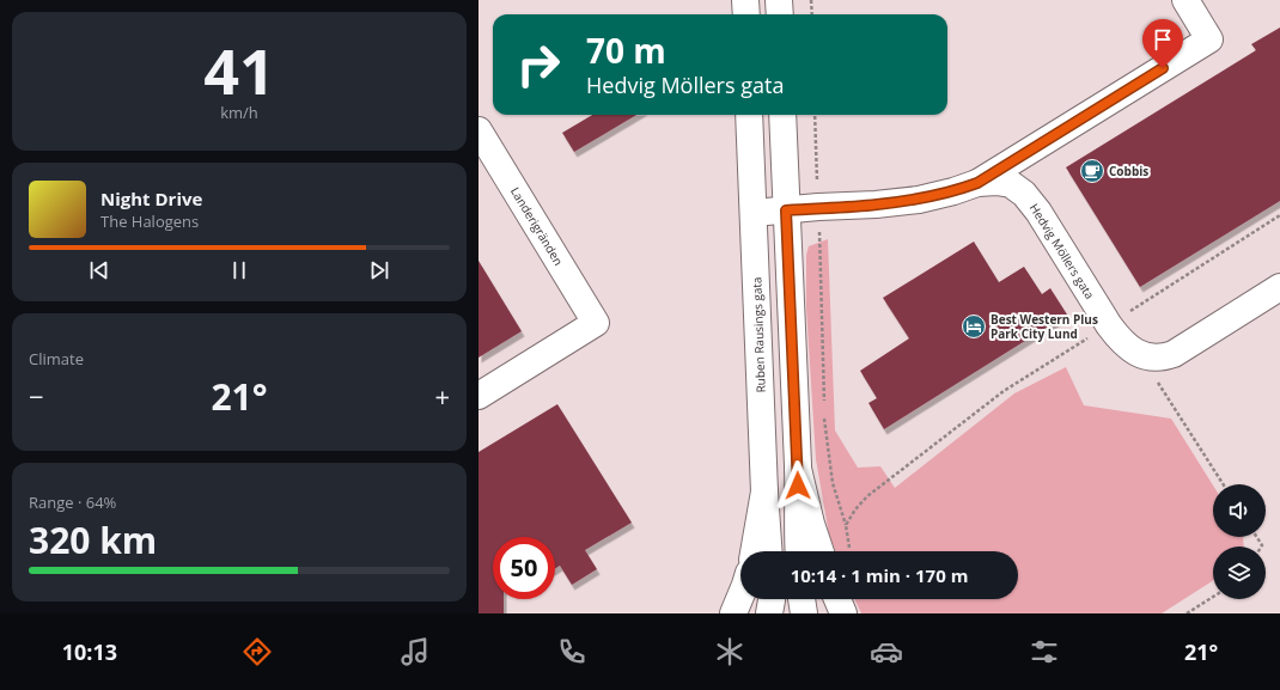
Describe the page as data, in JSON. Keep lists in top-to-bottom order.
{
  "streets": {
    "main road": ["Landerigränden", "Hedvig Möllers gata", "Ruben Rausings gata"]
  },
  "crossings": [
    ["Hedvig Möllers gata", "Ruben Rausings gata"]
  ],
  "places": {
    "cafe": ["Cobbis"],
    "hotel": ["Best Western Plus Park City Lund"]
  },
  "page": {
    "tile": [
      ["41", "km/h"],
      "Climate",
      ["Range · 64%", "320 km"]
    ],
    "turn": ["70 m", "Hedvig Möllers gata"],
    "song": ["Night Drive", "The Halogens"],
    "heat": ["−", "21°", "+"],
    "limit": "50",
    "trip": "10:14 · 1 min · 170 m",
    "tabs": ["10:13", "21°"]
  }
}
